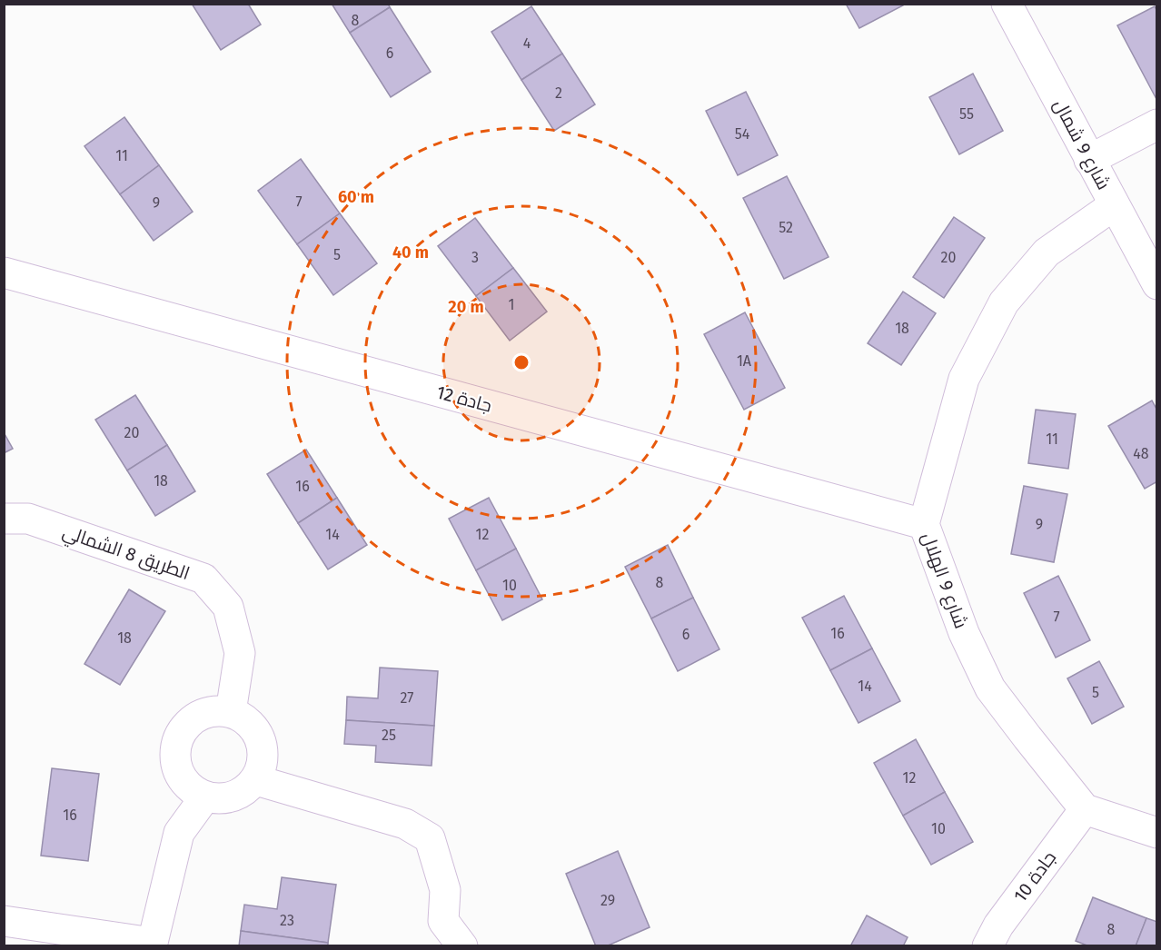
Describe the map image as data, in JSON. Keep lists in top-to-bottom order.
{
  "streets": {
    "street": [
      "شارع 9 شمال",
      "جادة 12",
      "الطريق 8 الشمالي",
      "شارع 9 الهلال",
      "جادة 10"
    ]
  },
  "crossings": [
    ["شارع 9 شمال", "شارع 9 الهلال"],
    ["جادة 12", "شارع 9 الهلال"],
    ["شارع 9 الهلال", "جادة 10"]
  ],
  "house_numbers": [
    "8",
    "4",
    "6",
    "2",
    "55",
    "54",
    "11",
    "7",
    "9",
    "52",
    "5",
    "3",
    "20",
    "1",
    "18",
    "1A",
    "20",
    "11",
    "48",
    "18",
    "16",
    "9",
    "14",
    "12",
    "8",
    "10",
    "7",
    "16",
    "6",
    "18",
    "14",
    "5",
    "27",
    "25",
    "12",
    "16",
    "10",
    "29",
    "23",
    "8"
  ],
  "rings": ["60 m", "40 m", "20 m"]
}
